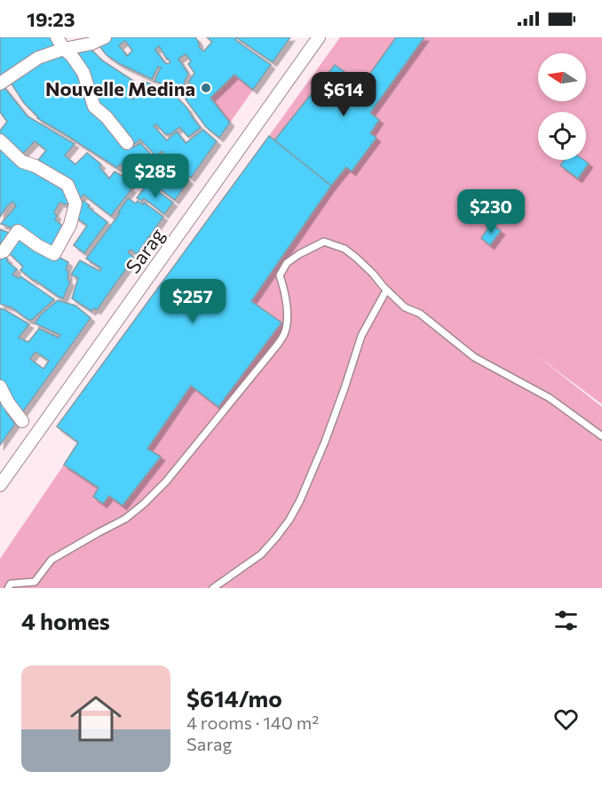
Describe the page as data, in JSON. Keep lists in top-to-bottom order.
{
  "streets": {
    "street": ["Sarag"]
  },
  "places": ["Nouvelle Medina"],
  "north": "left",
  "page": {
    "status": "19:23",
    "price": [
      "$614",
      "$285",
      "$230",
      "$257"
    ],
    "heading": "4 homes",
    "list": [
      {
        "name": "$614/mo",
        "note": "4 rooms · 140 m² · Sarag"
      }
    ]
  }
}
